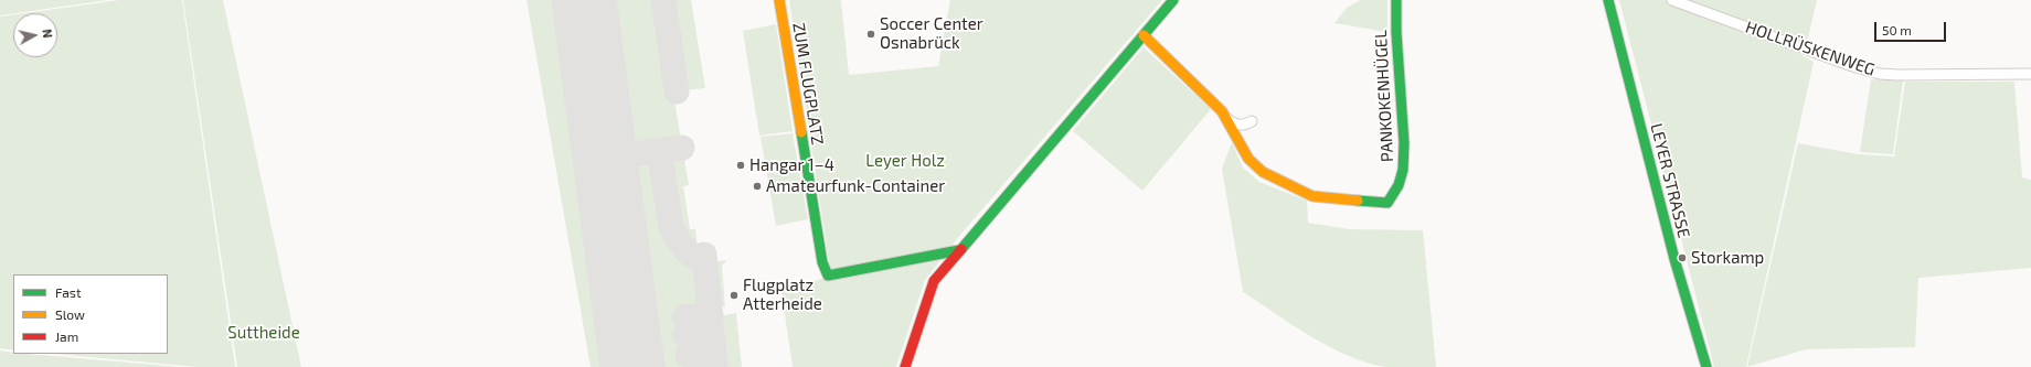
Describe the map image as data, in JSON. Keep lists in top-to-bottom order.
{
  "streets": {
    "street": [
      "HOLLRÜSKENWEG",
      "ZUM FLUGPLATZ",
      "PANKOKENHÜGEL",
      "LEYER STRASSE"
    ]
  },
  "parks": ["Leyer Holz", "Suttheide"],
  "places": [
    "Soccer Center Osnabrück",
    "Hangar 1–4",
    "Amateurfunk-Container",
    "Storkamp",
    "Flugplatz Atterheide"
  ],
  "legend": ["Fast", "Slow", "Jam"],
  "scale_bar": "50 m",
  "north": "right"
}
